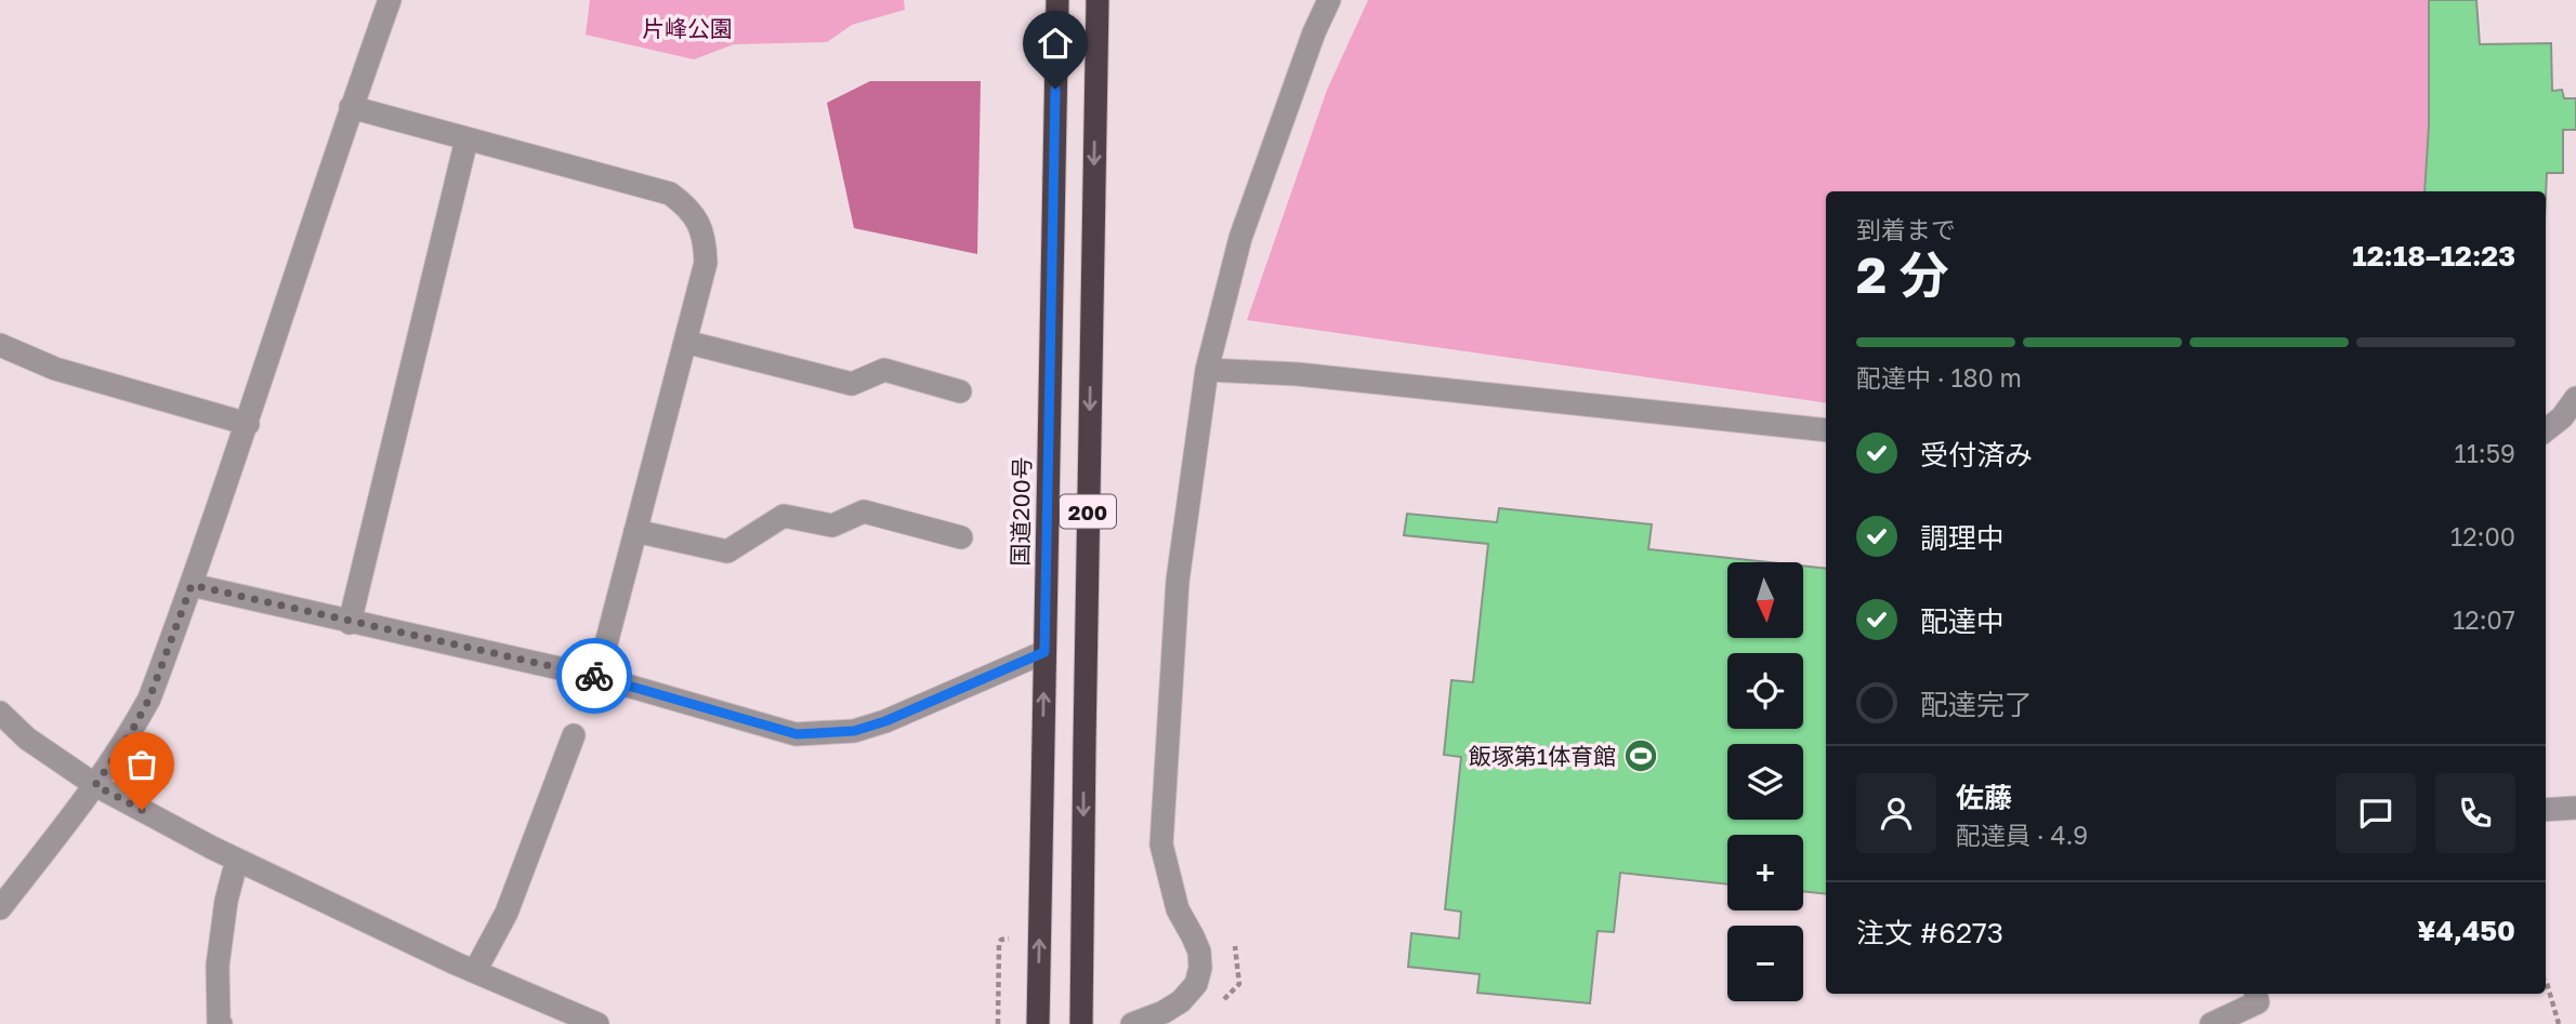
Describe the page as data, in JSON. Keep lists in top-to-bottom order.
{
  "streets": {
    "highway": ["国道200号", "200"]
  },
  "parks": ["片峰公園"],
  "places": {
    "sports": ["飯塚第1体育館"]
  },
  "north": "bottom",
  "page": {
    "heading": ["2 分", "到着まで", "12:18–12:23"],
    "panel": [
      "佐藤",
      "配達員 · 4.9",
      "注文 #6273",
      "¥4,450"
    ],
    "bar": "配達中 · 180 m",
    "list": [
      ["受付済み", "11:59"],
      ["調理中", "12:00"],
      ["配達中", "12:07"],
      "配達完了"
    ],
    "map_buttons": ["+", "−"]
  }
}
